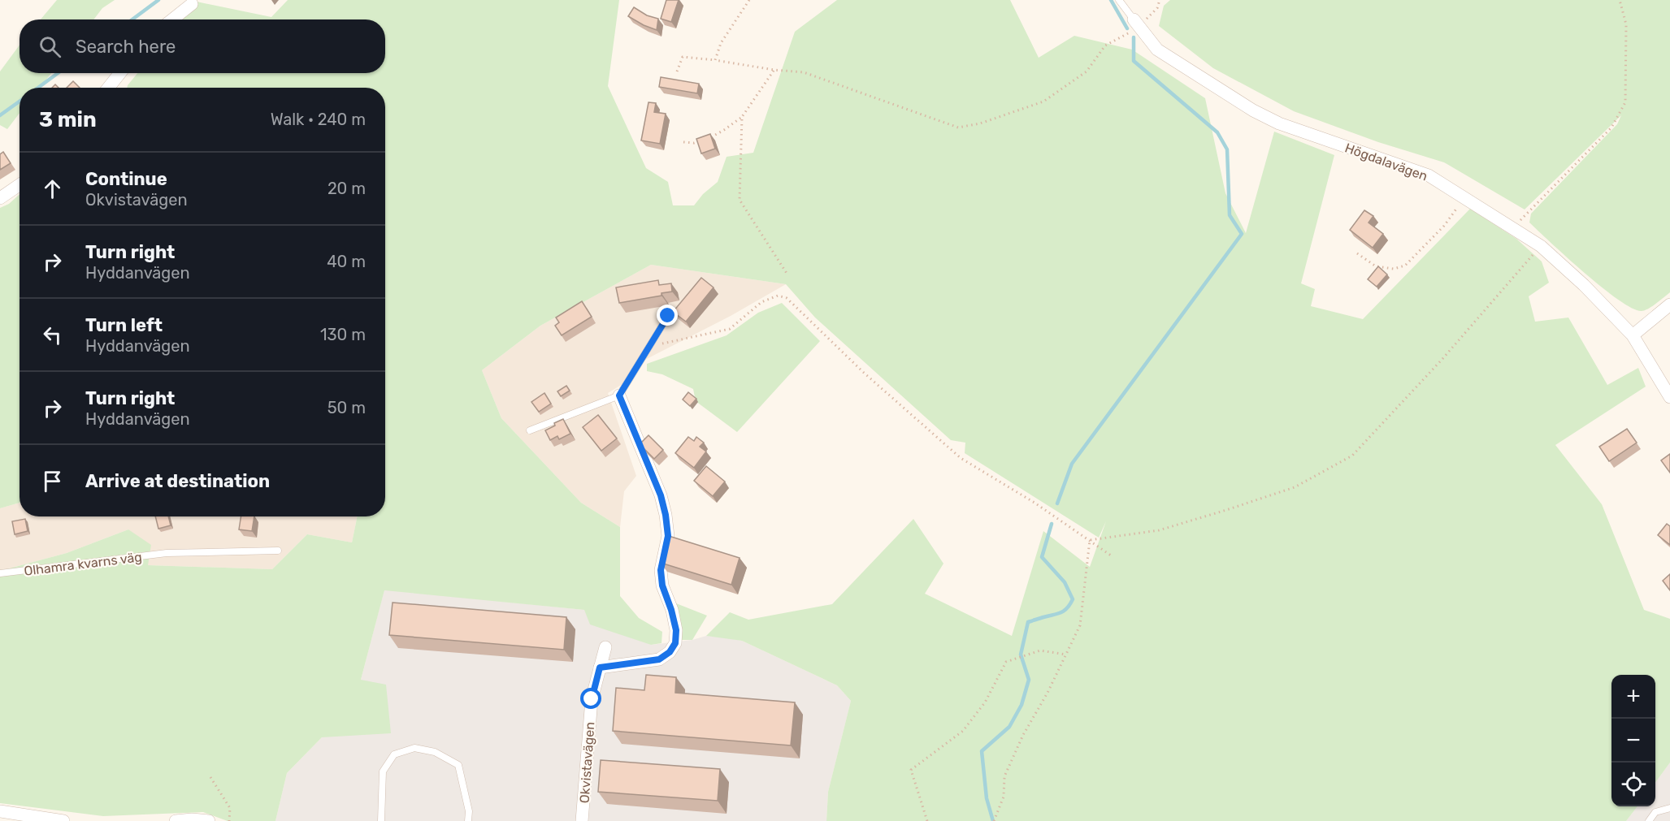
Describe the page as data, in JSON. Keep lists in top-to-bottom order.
{
  "streets": {
    "street": ["Högdalavägen", "Okvistavägen"],
    "lane": ["Olhamra kvarns väg"]
  },
  "page": {
    "search": "Search here",
    "heading": ["3 min", "Walk · 240 m"],
    "list": [
      ["Continue", "Okvistavägen", "20 m"],
      ["Turn right", "Hyddanvägen", "40 m"],
      ["Turn left", "Hyddanvägen", "130 m"],
      ["Turn right", "Hyddanvägen", "50 m"],
      "Arrive at destination"
    ],
    "map_buttons": ["+", "−"]
  }
}
